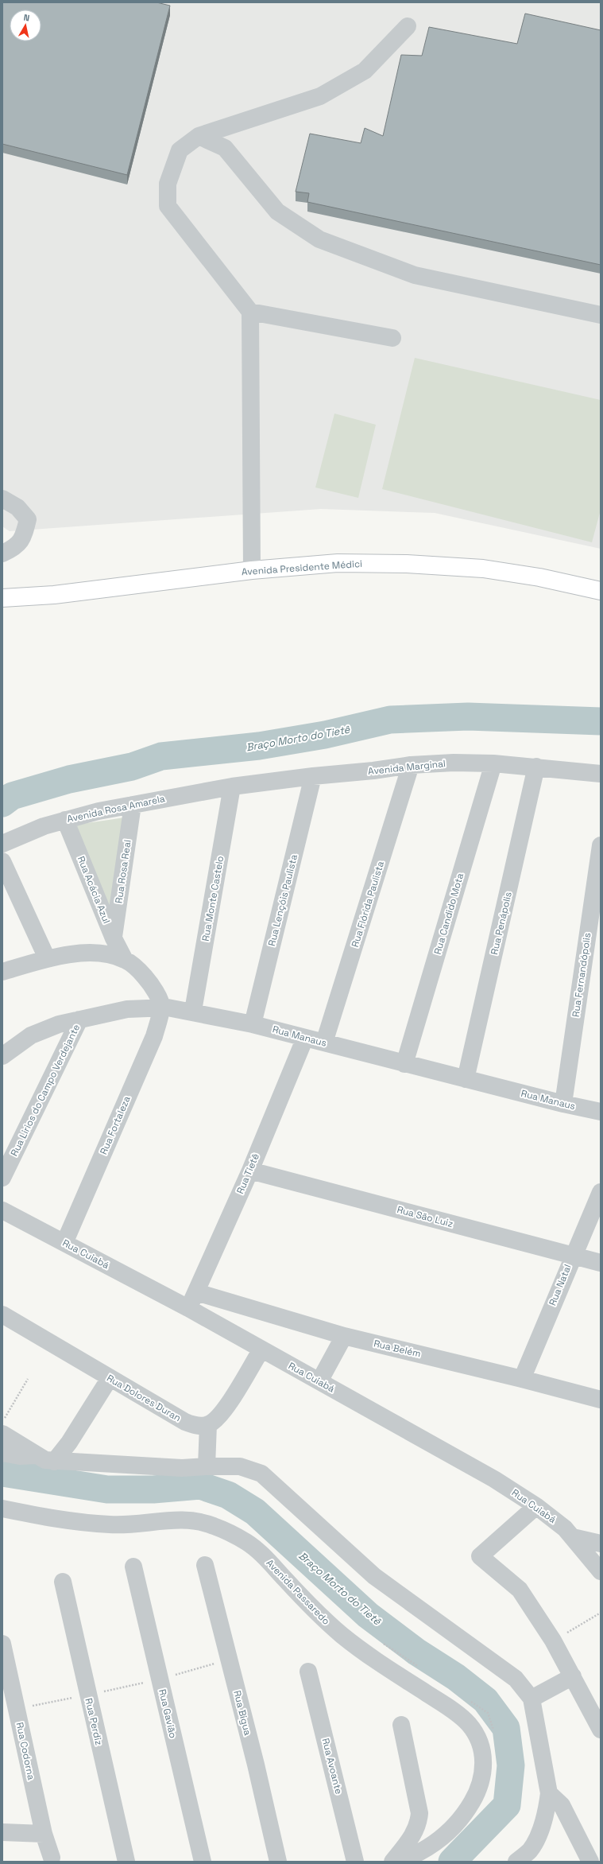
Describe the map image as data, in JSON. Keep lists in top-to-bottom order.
{
  "streets": {
    "main road": ["Avenida Presidente Médici"],
    "street": [
      "Avenida Marginal",
      "Avenida Rosa Amarela",
      "Rua Rosa Real",
      "Rua Acácia Azul",
      "Rua Monte Castelo",
      "Rua Lençóis Paulista",
      "Rua Flórida Paulista",
      "Rua Candido Mota",
      "Rua Penápolis",
      "Rua Fernandópolis",
      "Rua Manaus",
      "Rua Lirios do Campo Verdejante",
      "Rua Fortaleza",
      "Rua Tietê",
      "Rua São Luiz",
      "Rua Cuiabá",
      "Rua Natal",
      "Rua Belém",
      "Rua Dolores Duran",
      "Avenida Passaredo",
      "Rua Bigua",
      "Rua Gavião",
      "Rua Perdiz",
      "Rua Codorna",
      "Rua Avoante"
    ]
  },
  "crossings": [
    ["Avenida Marginal", "Avenida Rosa Amarela"],
    ["Avenida Marginal", "Rua Monte Castelo"],
    ["Avenida Marginal", "Rua Lençóis Paulista"],
    ["Avenida Marginal", "Rua Flórida Paulista"],
    ["Avenida Marginal", "Rua Candido Mota"],
    ["Avenida Marginal", "Rua Penápolis"],
    ["Avenida Rosa Amarela", "Rua Rosa Real"],
    ["Avenida Rosa Amarela", "Rua Acácia Azul"],
    ["Avenida Rosa Amarela", "Rua Monte Castelo"],
    ["Rua Rosa Real", "Rua Acácia Azul"],
    ["Rua Monte Castelo", "Rua Manaus"],
    ["Rua Lençóis Paulista", "Rua Manaus"],
    ["Rua Flórida Paulista", "Rua Manaus"],
    ["Rua Candido Mota", "Rua Manaus"],
    ["Rua Penápolis", "Rua Manaus"],
    ["Rua Fernandópolis", "Rua Manaus"],
    ["Rua Manaus", "Rua Lirios do Campo Verdejante"],
    ["Rua Manaus", "Rua Fortaleza"],
    ["Rua Manaus", "Rua Tietê"],
    ["Rua Fortaleza", "Rua Cuiabá"],
    ["Rua Tietê", "Rua São Luiz"],
    ["Rua Tietê", "Rua Cuiabá"],
    ["Rua Tietê", "Rua Belém"],
    ["Rua São Luiz", "Rua Natal"],
    ["Rua Natal", "Rua Belém"]
  ],
  "water": ["Braço Morto do Tietê"],
  "north": "top"
}
